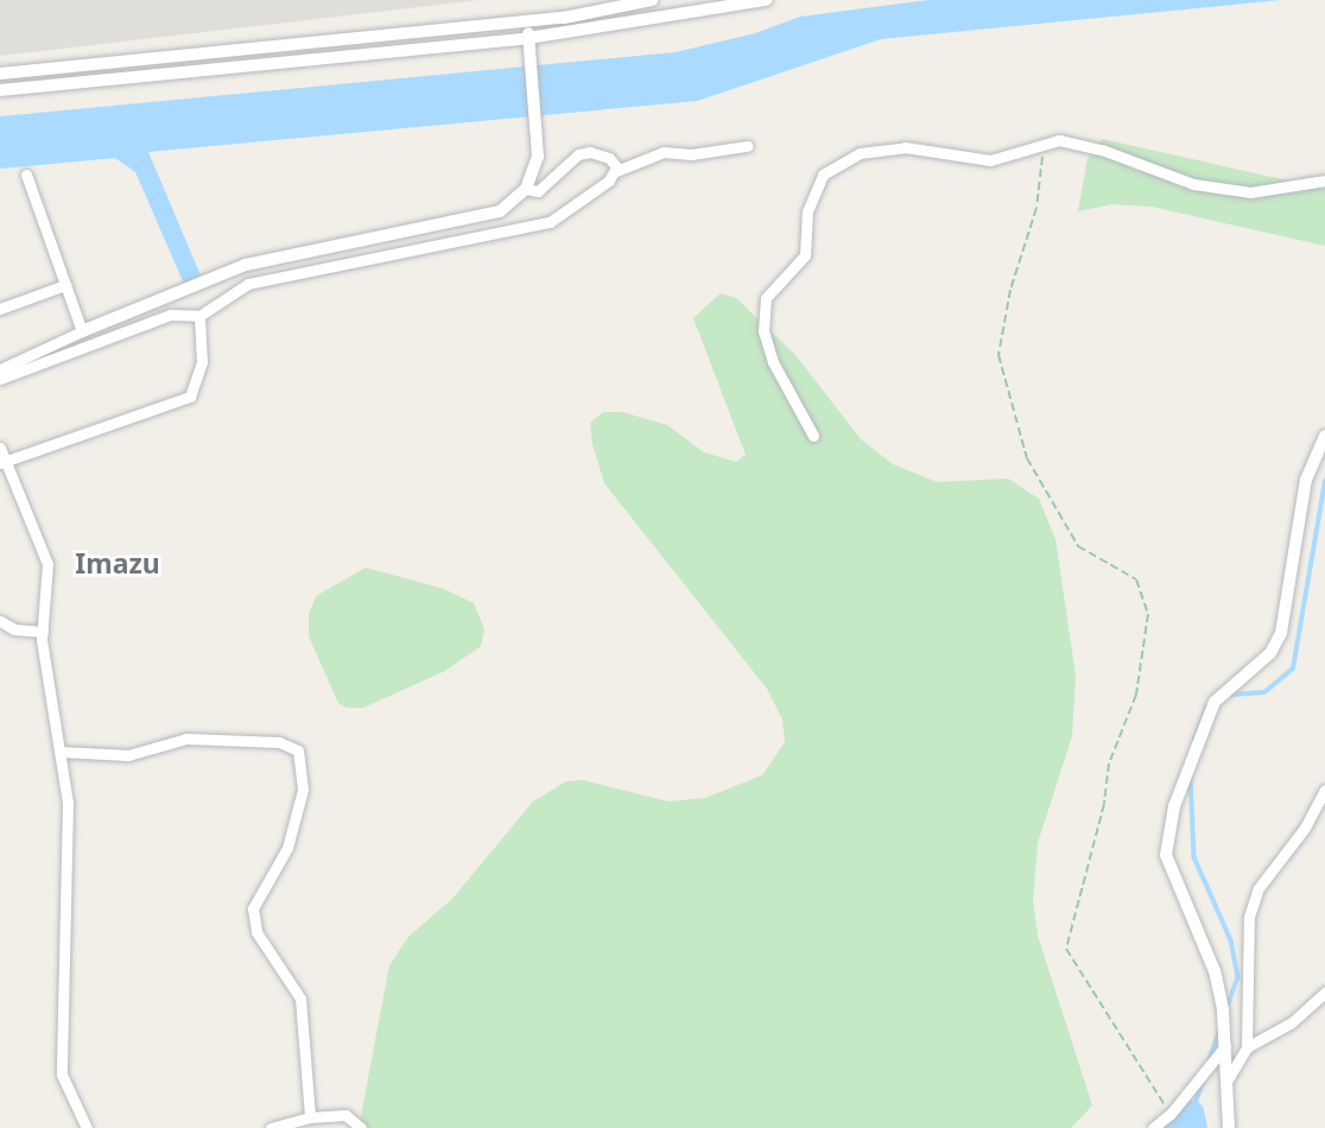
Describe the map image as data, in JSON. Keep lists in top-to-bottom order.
{
  "districts": ["Imazu"]
}
